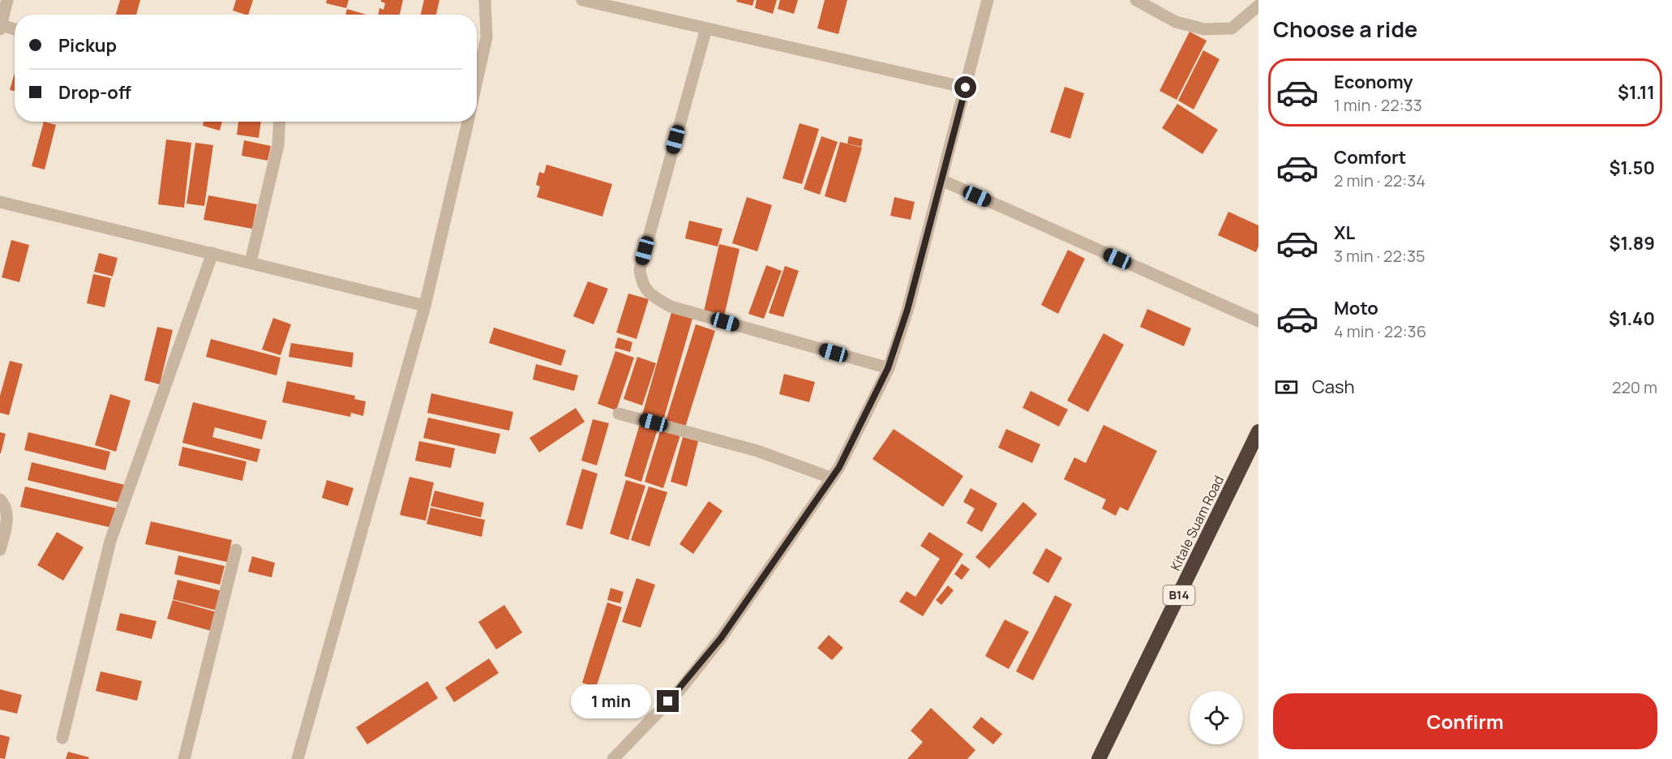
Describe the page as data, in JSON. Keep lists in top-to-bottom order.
{
  "streets": {
    "highway": ["Kitale Suam Road", "B14"]
  },
  "page": {
    "heading": "Choose a ride",
    "banner": ["Pickup", "Drop-off"],
    "list": [
      {
        "name": "Economy",
        "note": "1 min · 22:33",
        "value": "$1.11"
      },
      {
        "name": "Comfort",
        "note": "2 min · 22:34",
        "value": "$1.50"
      },
      {
        "name": "XL",
        "note": "3 min · 22:35",
        "value": "$1.89"
      },
      {
        "name": "Moto",
        "note": "4 min · 22:36",
        "value": "$1.40"
      }
    ],
    "pay": ["Cash", "220 m"],
    "buttons": "Confirm",
    "bubble": "1 min"
  }
}
